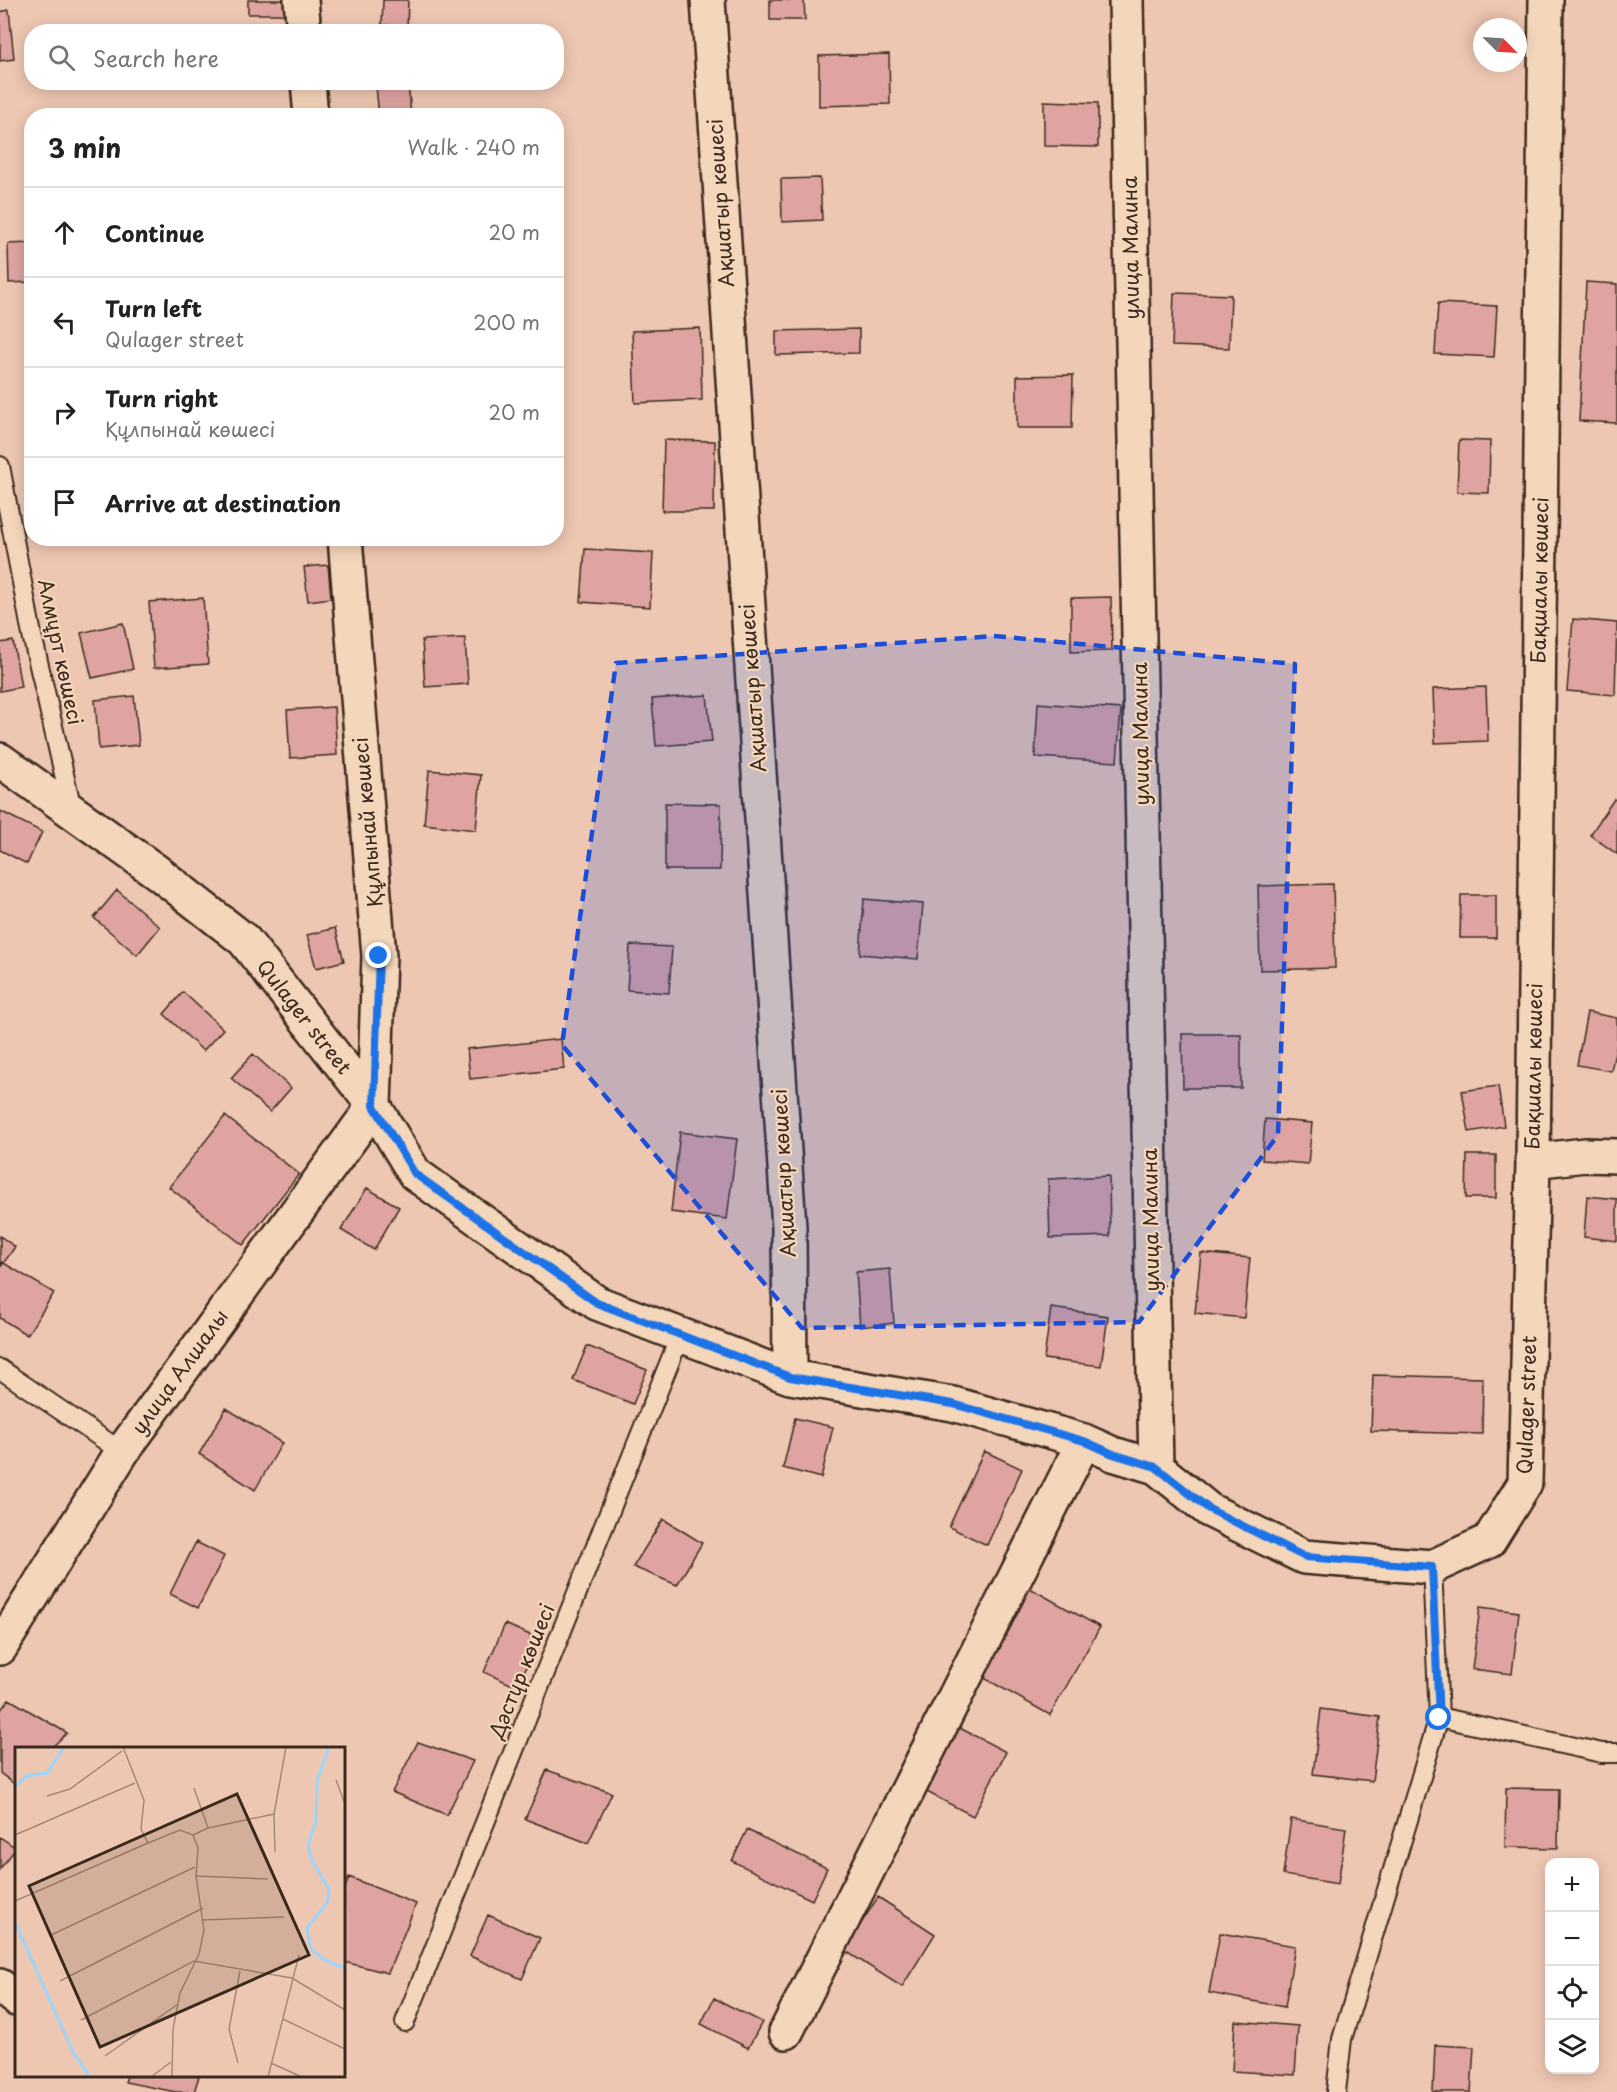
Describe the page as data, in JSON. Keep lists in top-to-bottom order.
{
  "streets": {
    "street": [
      "Ақшатыр көшесі",
      "улица Малина",
      "Бақшалы көшесі",
      "Құлпынай көшесі",
      "Qulager street",
      "улица Алшалы"
    ],
    "lane": ["Алмұрт көшесі", "Дәстүр көшесі"]
  },
  "crossings": [
    ["Ақшатыр көшесі", "Qulager street"],
    ["улица Малина", "Qulager street"],
    ["Бақшалы көшесі", "Qulager street"],
    ["Алмұрт көшесі", "Qulager street"],
    ["Құлпынай көшесі", "Qulager street"],
    ["Құлпынай көшесі", "улица Алшалы"],
    ["Qulager street", "улица Алшалы"],
    ["Qulager street", "Дәстүр көшесі"]
  ],
  "north": "bottom right",
  "page": {
    "search": "Search here",
    "heading": ["3 min", "Walk · 240 m"],
    "list": [
      ["Continue", "20 m"],
      ["Turn left", "Qulager street", "200 m"],
      ["Turn right", "Құлпынай көшесі", "20 m"],
      "Arrive at destination"
    ],
    "map_buttons": ["+", "−"]
  }
}
